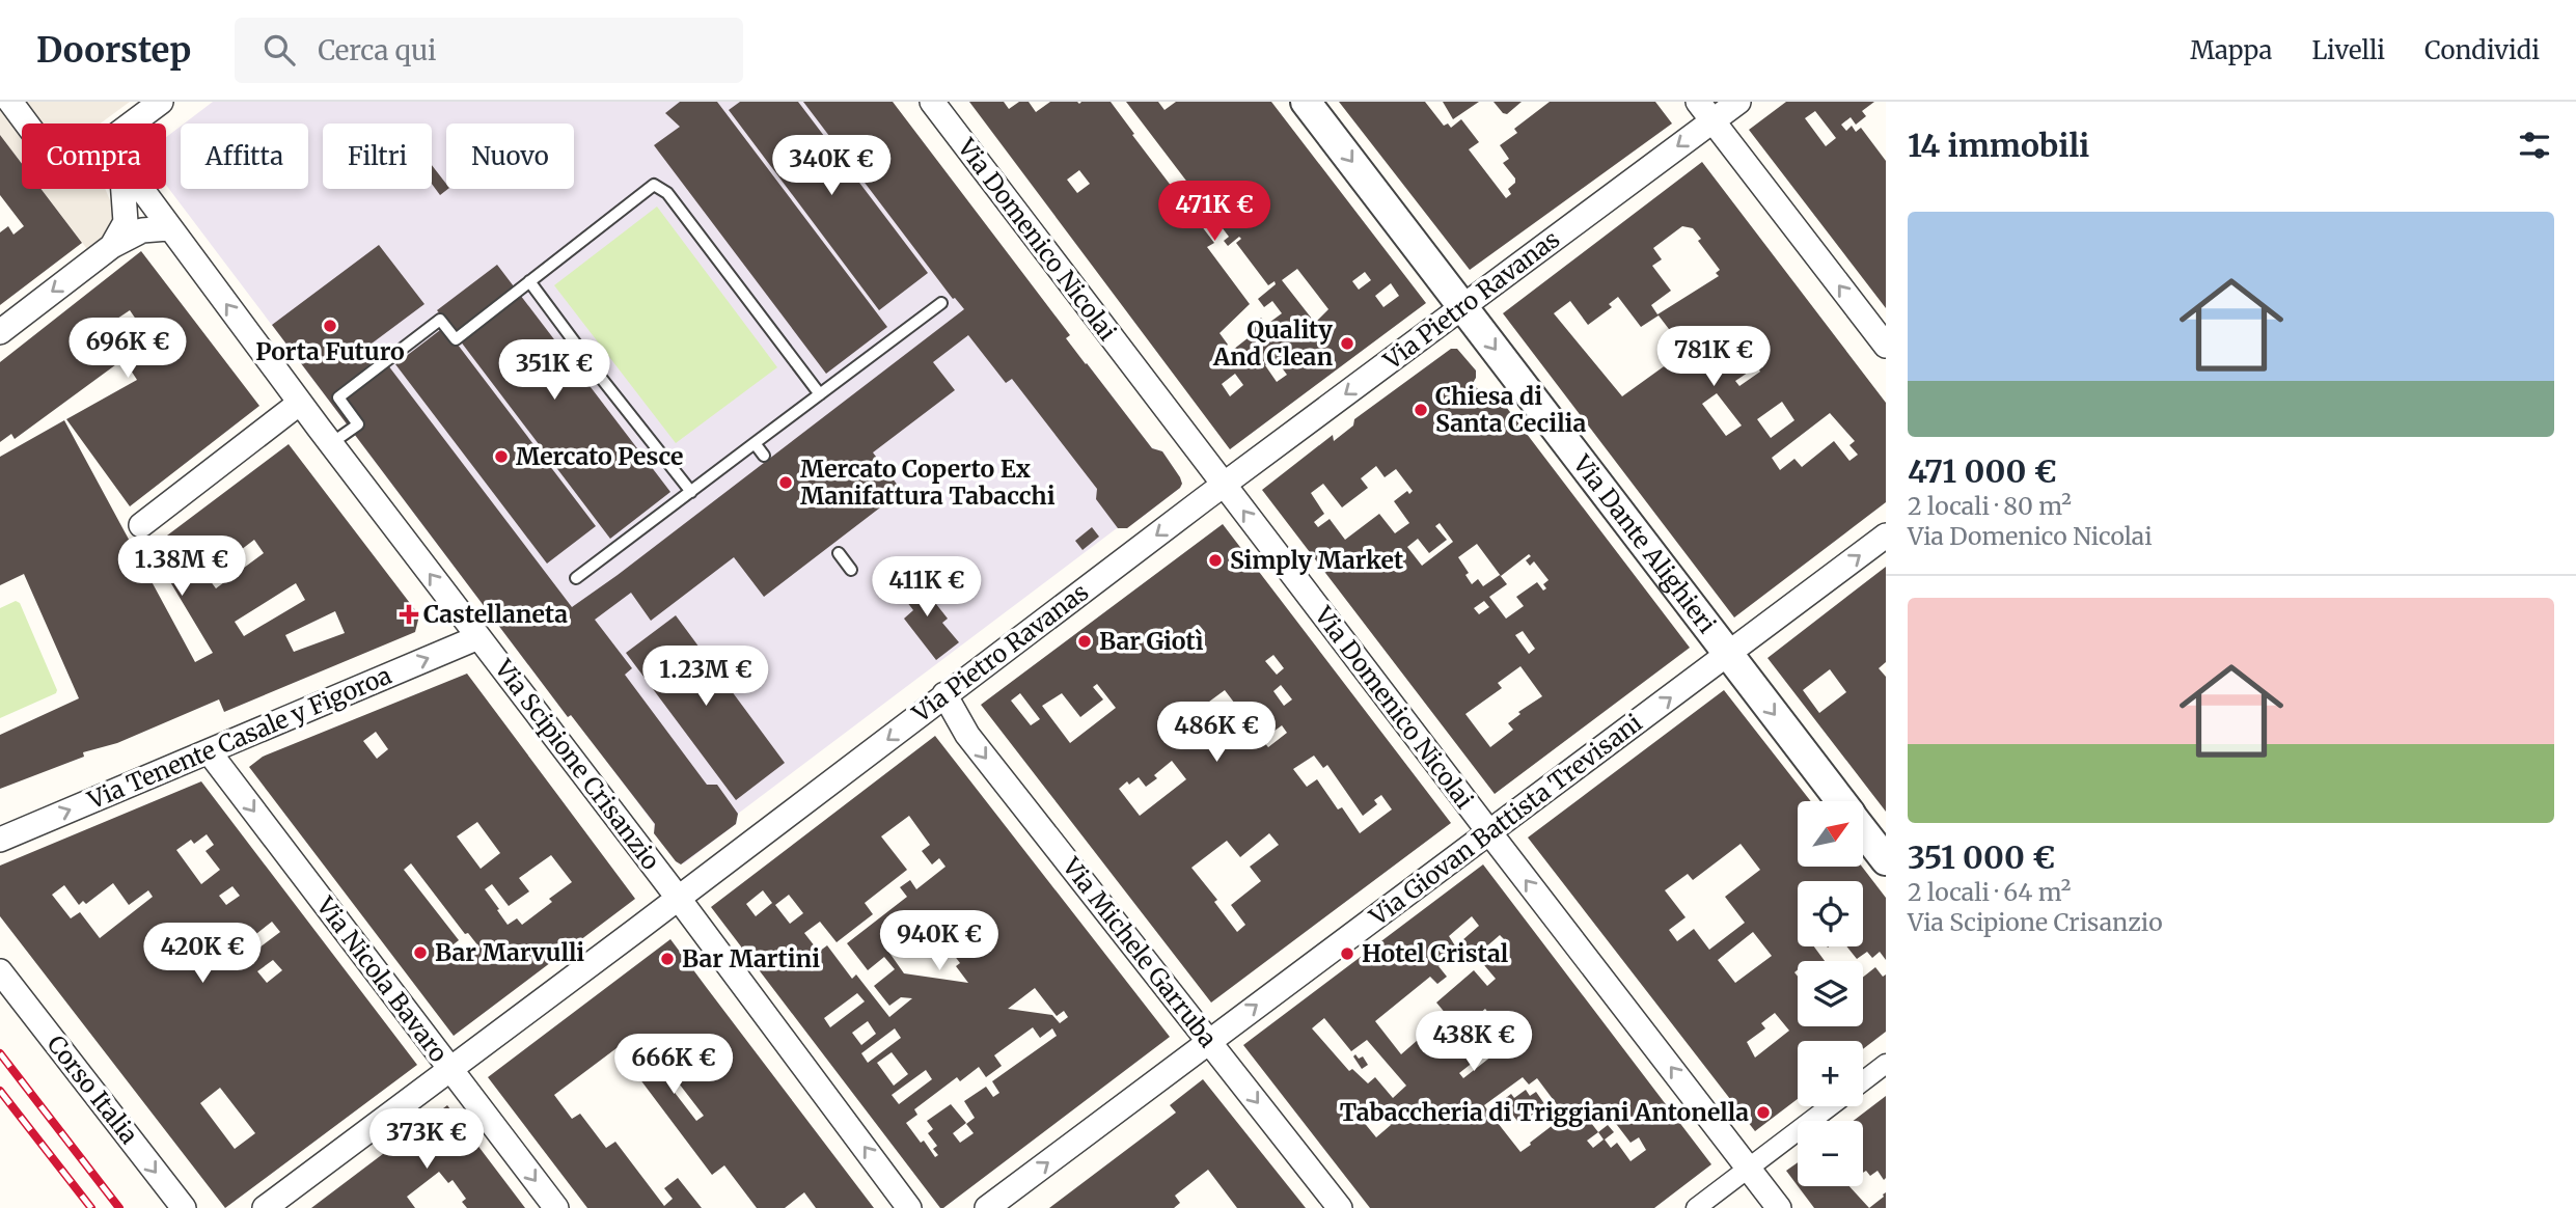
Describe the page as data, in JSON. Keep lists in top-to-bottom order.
{
  "streets": {
    "street": [
      "Via Domenico Nicolai",
      "Via Pietro Ravanas",
      "Via Dante Alighieri",
      "Via Tenente Casale y Figoroa",
      "Via Scipione Crisanzio",
      "Via Giovan Battista Trevisani",
      "Via Michele Garruba",
      "Via Nicola Bavaro",
      "Corso Italia"
    ]
  },
  "crossings": [
    ["Via Domenico Nicolai", "Via Pietro Ravanas"],
    ["Via Domenico Nicolai", "Via Giovan Battista Trevisani"],
    ["Via Pietro Ravanas", "Via Dante Alighieri"],
    ["Via Pietro Ravanas", "Via Scipione Crisanzio"],
    ["Via Pietro Ravanas", "Via Michele Garruba"],
    ["Via Pietro Ravanas", "Via Nicola Bavaro"],
    ["Via Dante Alighieri", "Via Giovan Battista Trevisani"],
    ["Via Tenente Casale y Figoroa", "Via Scipione Crisanzio"],
    ["Via Tenente Casale y Figoroa", "Via Nicola Bavaro"],
    ["Via Giovan Battista Trevisani", "Via Michele Garruba"]
  ],
  "one_way": [
    "Via Domenico Nicolai",
    "Via Pietro Ravanas",
    "Via Dante Alighieri",
    "Via Tenente Casale y Figoroa",
    "Via Scipione Crisanzio",
    "Via Giovan Battista Trevisani",
    "Via Michele Garruba",
    "Via Nicola Bavaro",
    "Corso Italia"
  ],
  "places": {
    "other": [
      "Porta Futuro",
      "Quality And Clean",
      "Chiesa di Santa Cecilia",
      "Mercato Pesce",
      "Mercato Coperto Ex Manifattura Tabacchi",
      "Simply Market",
      "Bar Giotì",
      "Bar Marvulli",
      "Hotel Cristal",
      "Bar Martini",
      "Tabaccheria di Triggiani Antonella"
    ],
    "health": ["Castellaneta"]
  },
  "north": "top right",
  "page": {
    "header": "Doorstep",
    "search": "Cerca qui",
    "nav": ["Mappa", "Livelli", "Condividi"],
    "heading": "14 immobili",
    "chip": [
      "Compra",
      "Affitta",
      "Filtri",
      "Nuovo"
    ],
    "price": [
      "340K €",
      "471K €",
      "696K €",
      "781K €",
      "351K €",
      "1.38M €",
      "411K €",
      "1.23M €",
      "486K €",
      "940K €",
      "420K €",
      "438K €",
      "666K €",
      "373K €"
    ],
    "list": [
      {
        "name": "471 000 €",
        "note": "2 locali · 80 m² · Via Domenico Nicolai"
      },
      {
        "name": "351 000 €",
        "note": "2 locali · 64 m² · Via Scipione Crisanzio"
      }
    ],
    "map_buttons": ["+", "−"]
  }
}
